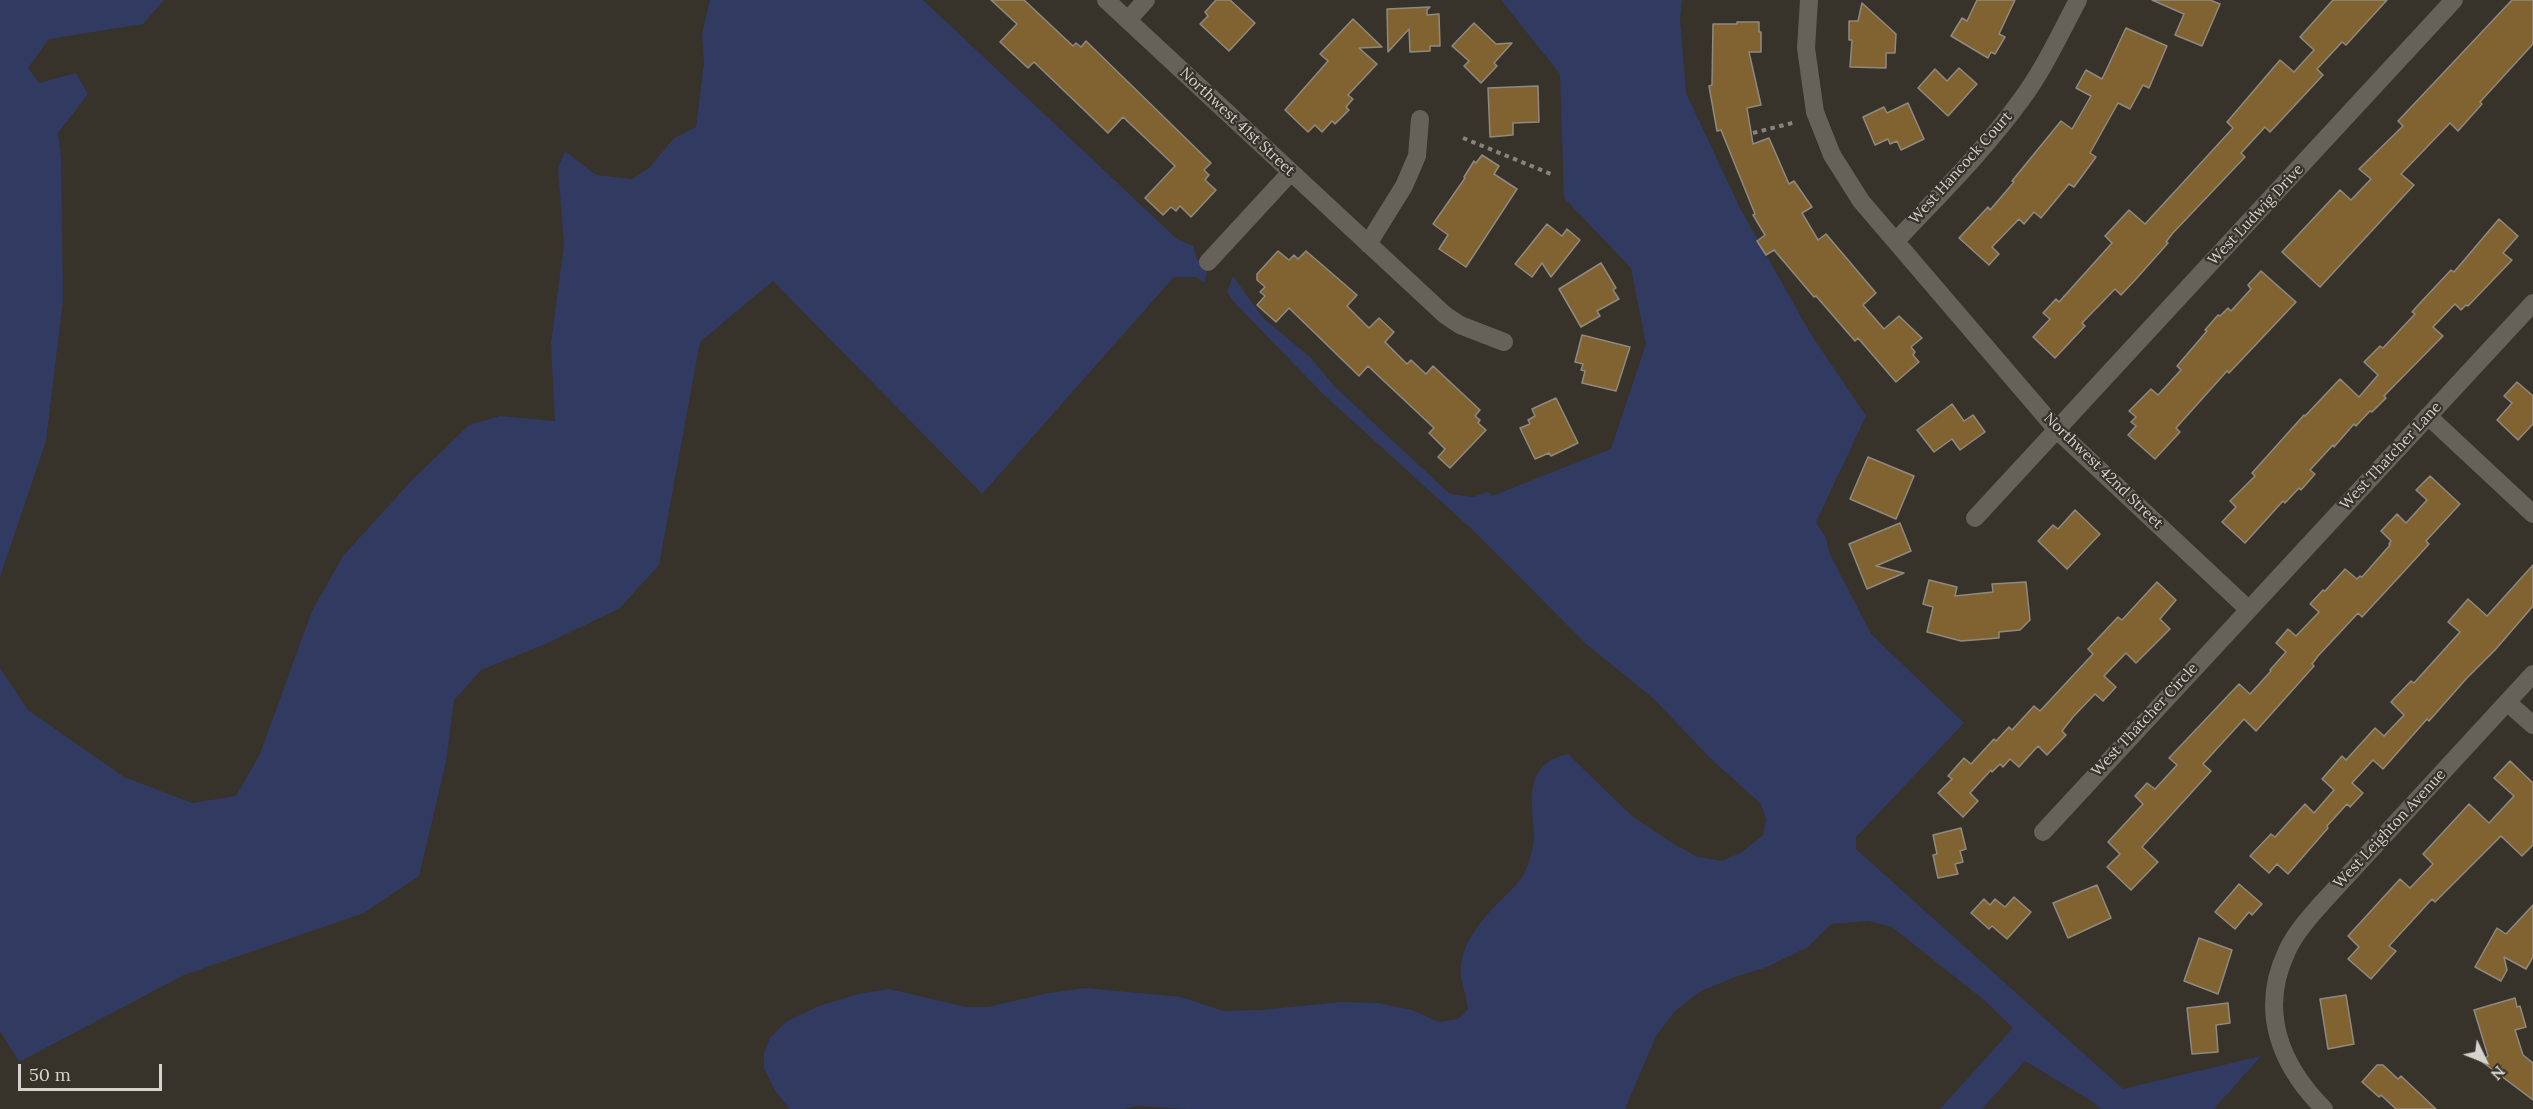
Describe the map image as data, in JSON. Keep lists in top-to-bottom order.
{
  "streets": {
    "street": [
      "Northwest 41st Street",
      "West Hancock Court",
      "West Ludwig Drive",
      "West Thatcher Lane",
      "Northwest 42nd Street",
      "West Thatcher Circle",
      "West Leighton Avenue"
    ]
  },
  "crossings": [
    ["West Hancock Court", "Northwest 42nd Street"],
    ["West Ludwig Drive", "Northwest 42nd Street"],
    ["West Thatcher Lane", "Northwest 42nd Street"],
    ["West Thatcher Lane", "West Thatcher Circle"],
    ["Northwest 42nd Street", "West Thatcher Circle"]
  ],
  "scale_bar": "50 m",
  "north": "bottom right"
}
